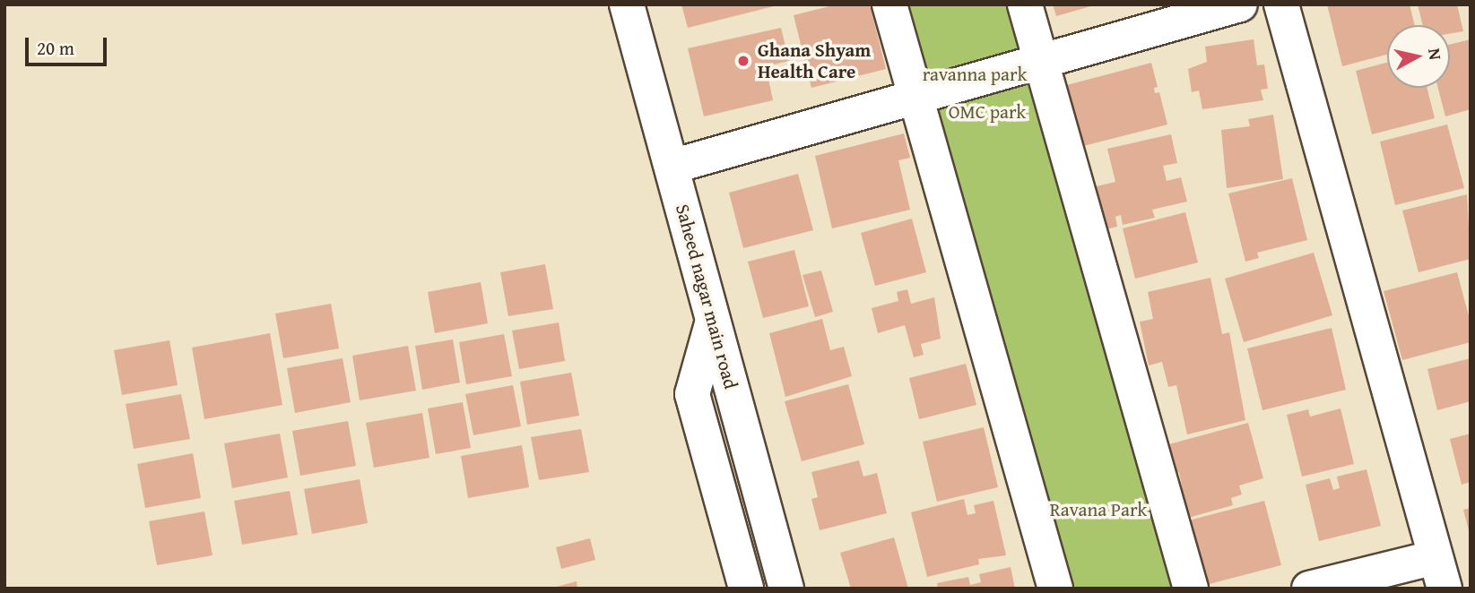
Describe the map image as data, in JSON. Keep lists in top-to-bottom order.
{
  "streets": {
    "street": ["Saheed nagar main road"]
  },
  "parks": ["ravanna park", "OMC park", "Ravana Park"],
  "places": ["Ghana Shyam Health Care"],
  "scale_bar": "20 m",
  "north": "right"
}
